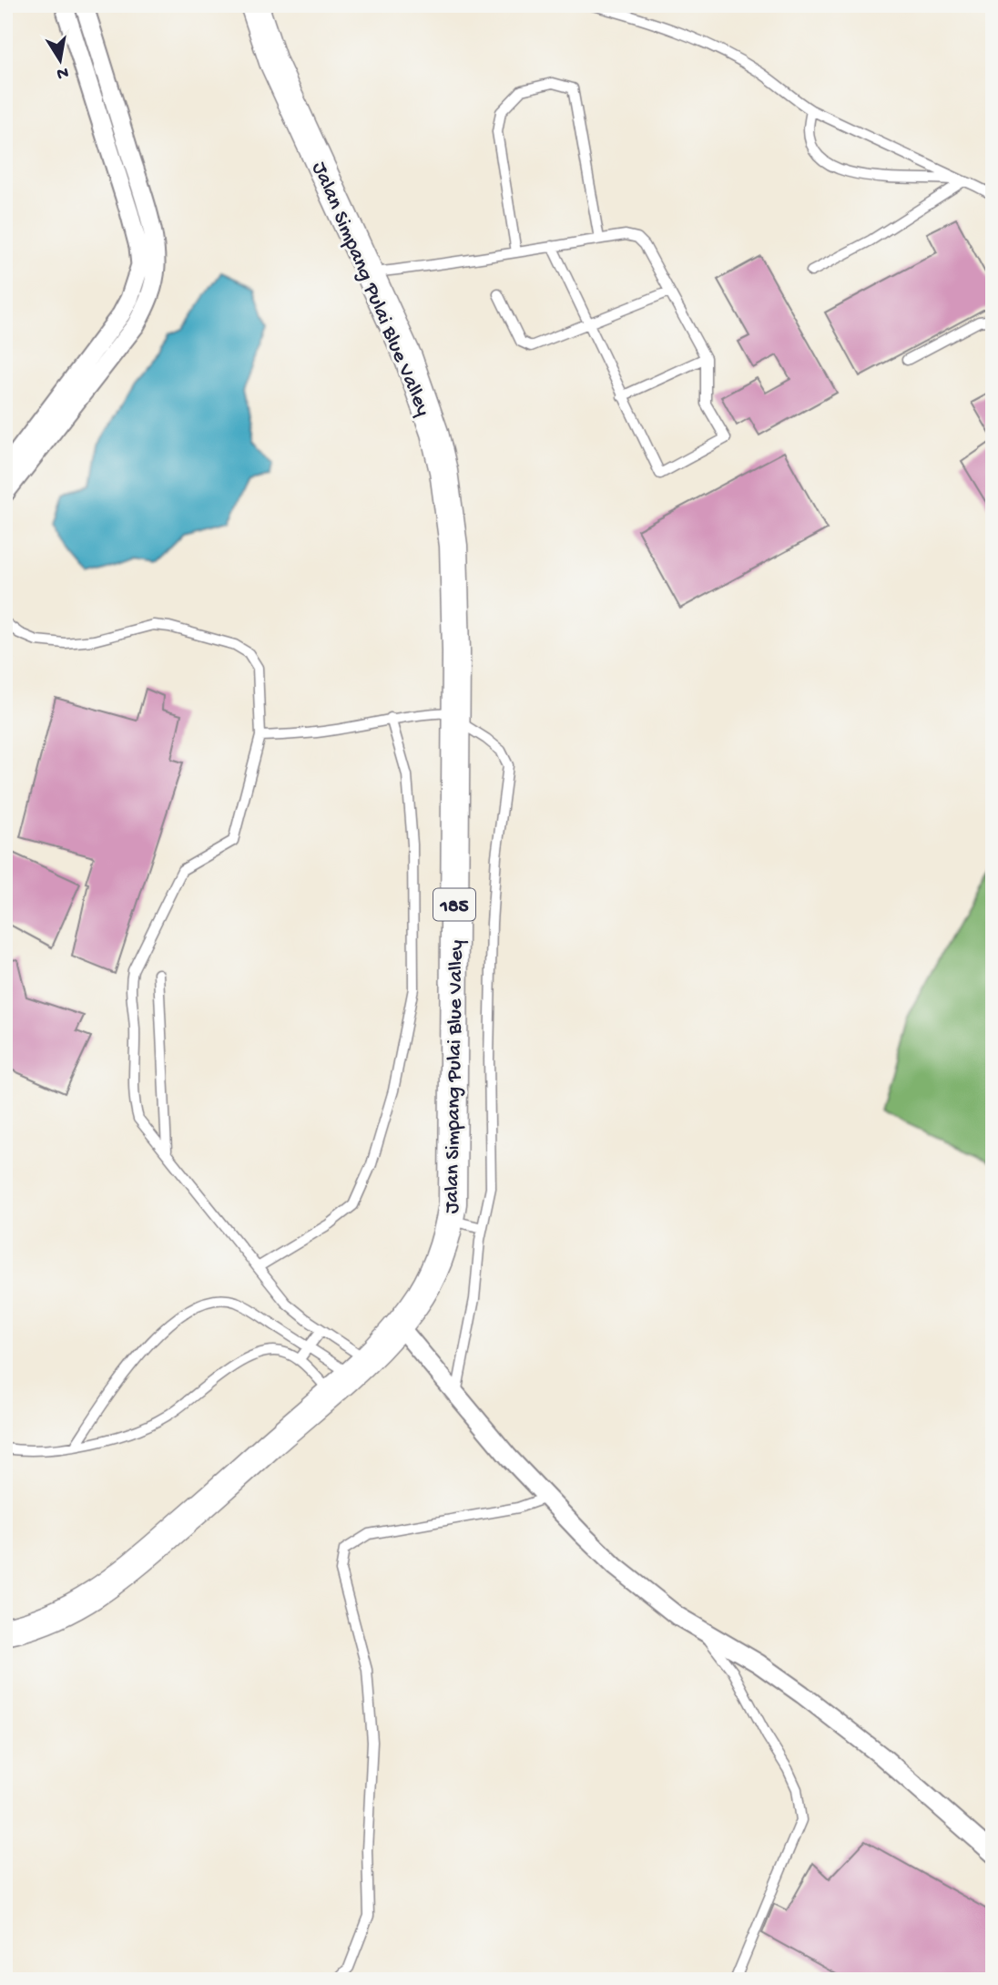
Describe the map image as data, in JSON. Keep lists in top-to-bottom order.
{
  "streets": {
    "main road": ["Jalan Simpang Pulai Blue Valley", "185"]
  },
  "north": "bottom"
}
